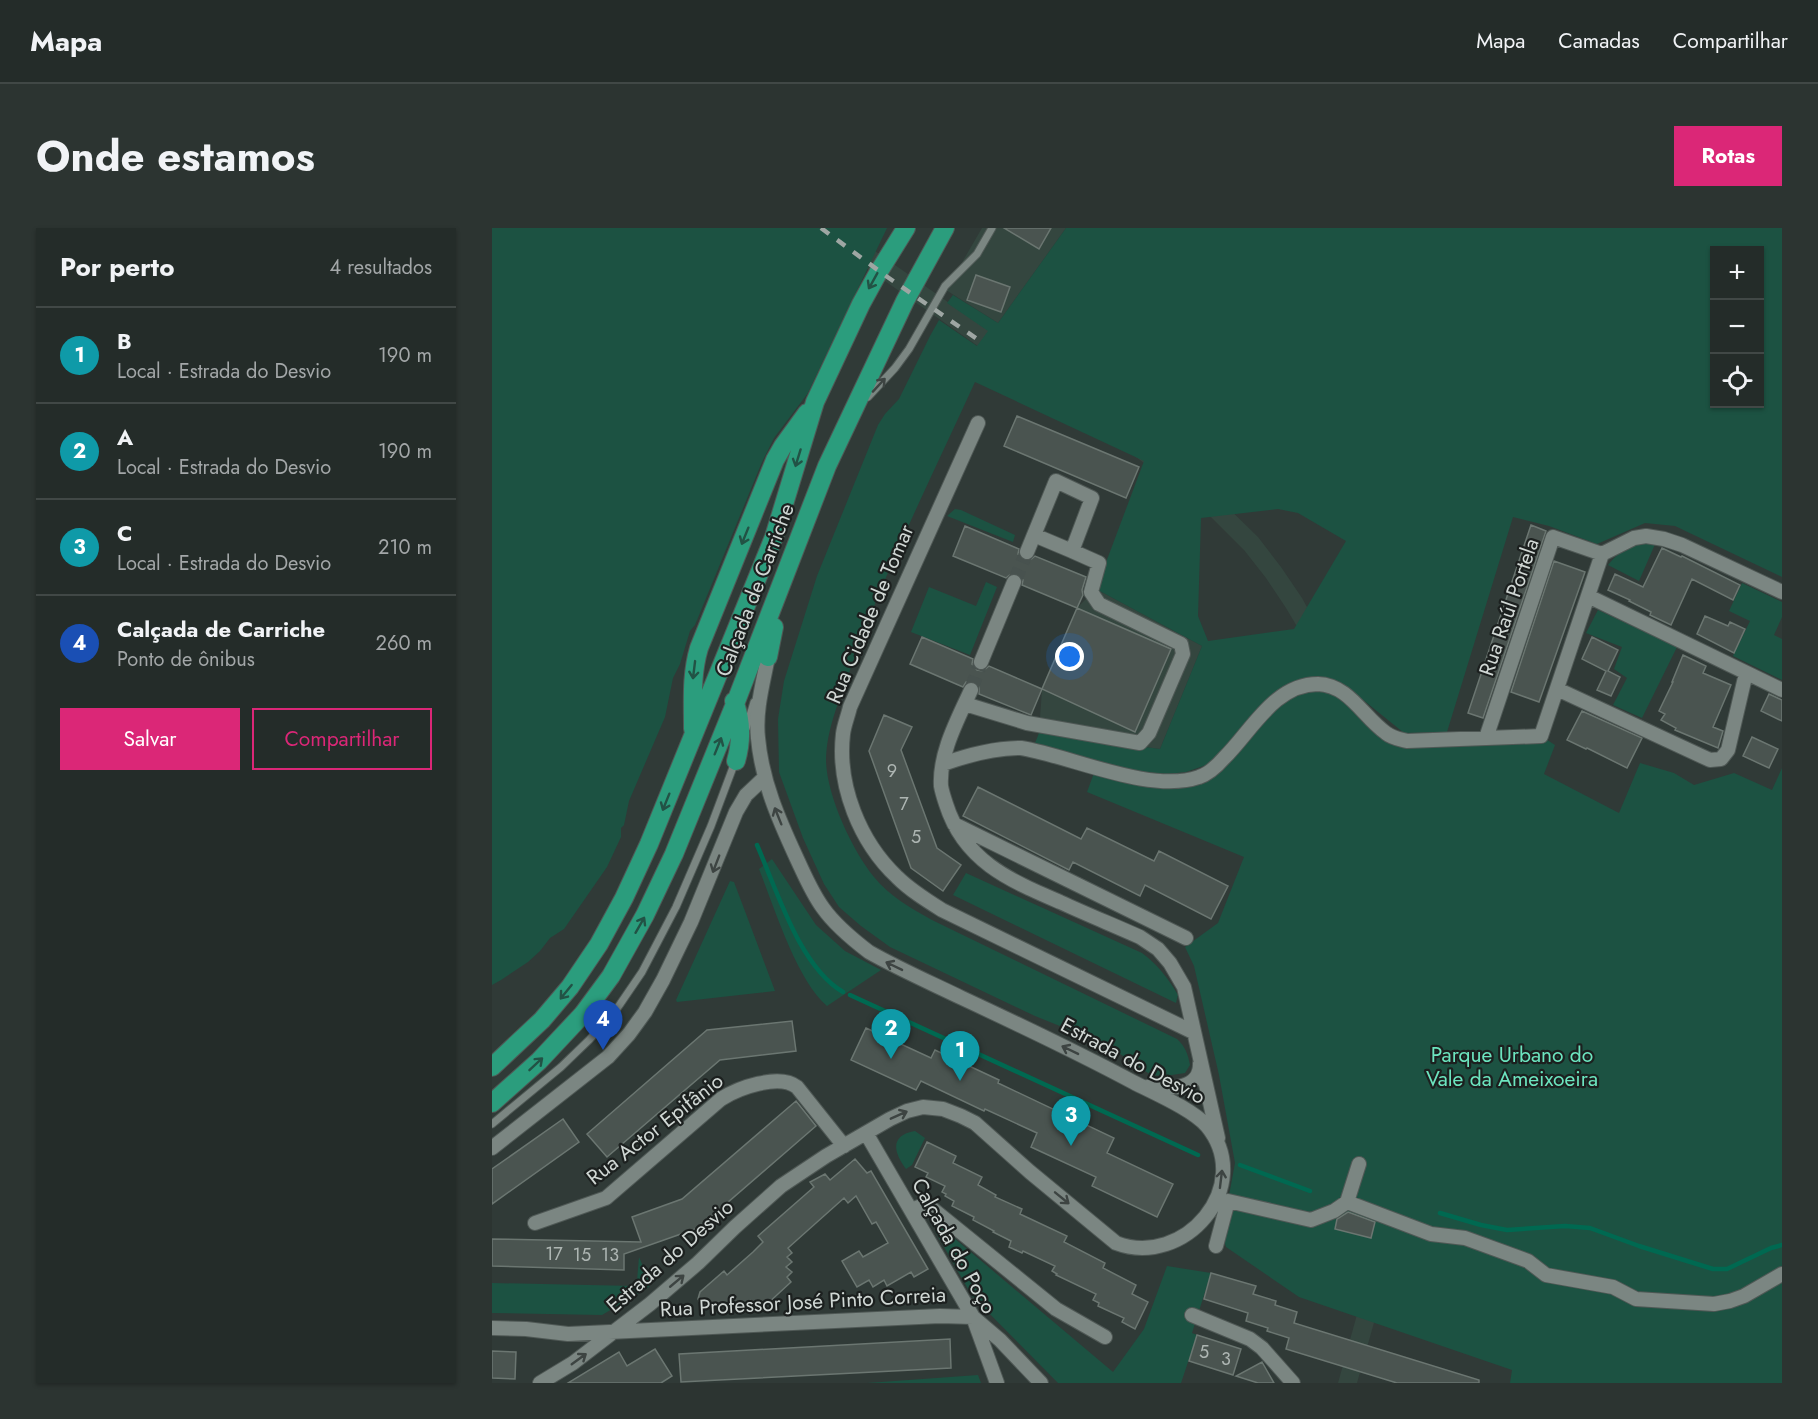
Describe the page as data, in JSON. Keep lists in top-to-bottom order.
{
  "streets": {
    "highway": ["Calçada de Carriche"],
    "street": [
      "Rua Raúl Portela",
      "Rua Cidade de Tomar",
      "Estrada do Desvio",
      "Rua Actor Epifânio",
      "Calçada do Poço",
      "Rua Professor José Pinto Correia"
    ]
  },
  "crossings": [
    ["Estrada do Desvio", "Rua Actor Epifânio"],
    ["Estrada do Desvio", "Calçada do Poço"],
    ["Estrada do Desvio", "Rua Professor José Pinto Correia"],
    ["Calçada do Poço", "Rua Professor José Pinto Correia"]
  ],
  "parks": ["Parque Urbano do Vale da Ameixoeira"],
  "house_numbers": [
    "9",
    "7",
    "5",
    "17",
    "15",
    "13",
    "5",
    "3"
  ],
  "page": {
    "header": "Mapa",
    "nav": ["Mapa", "Camadas", "Compartilhar"],
    "title": "Onde estamos",
    "buttons": [
      "Rotas",
      ["Salvar", "Compartilhar"]
    ],
    "heading": ["Por perto", "4 resultados"],
    "map_buttons": ["+", "−"],
    "list": [
      {
        "mark": "1",
        "name": "B",
        "note": "Local · Estrada do Desvio",
        "value": "190 m"
      },
      {
        "mark": "2",
        "name": "A",
        "note": "Local · Estrada do Desvio",
        "value": "190 m"
      },
      {
        "mark": "3",
        "name": "C",
        "note": "Local · Estrada do Desvio",
        "value": "210 m"
      },
      {
        "mark": "4",
        "name": "Calçada de Carriche",
        "note": "Ponto de ônibus",
        "value": "260 m"
      }
    ],
    "pins": [
      "4",
      "2",
      "1",
      "3"
    ]
  }
}
